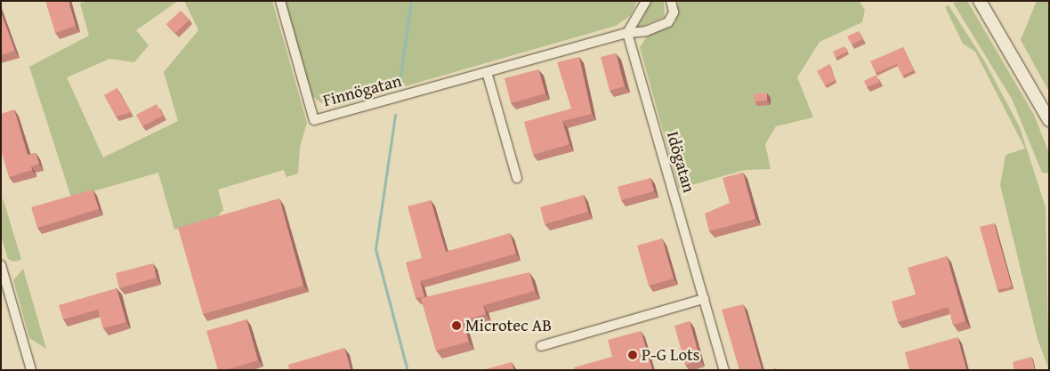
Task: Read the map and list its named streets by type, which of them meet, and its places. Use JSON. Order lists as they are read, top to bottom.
{
  "streets": {
    "street": ["Finnögatan", "Idögatan"]
  },
  "crossings": [
    ["Finnögatan", "Idögatan"]
  ],
  "places": ["Microtec AB", "P-G Lots"]
}
